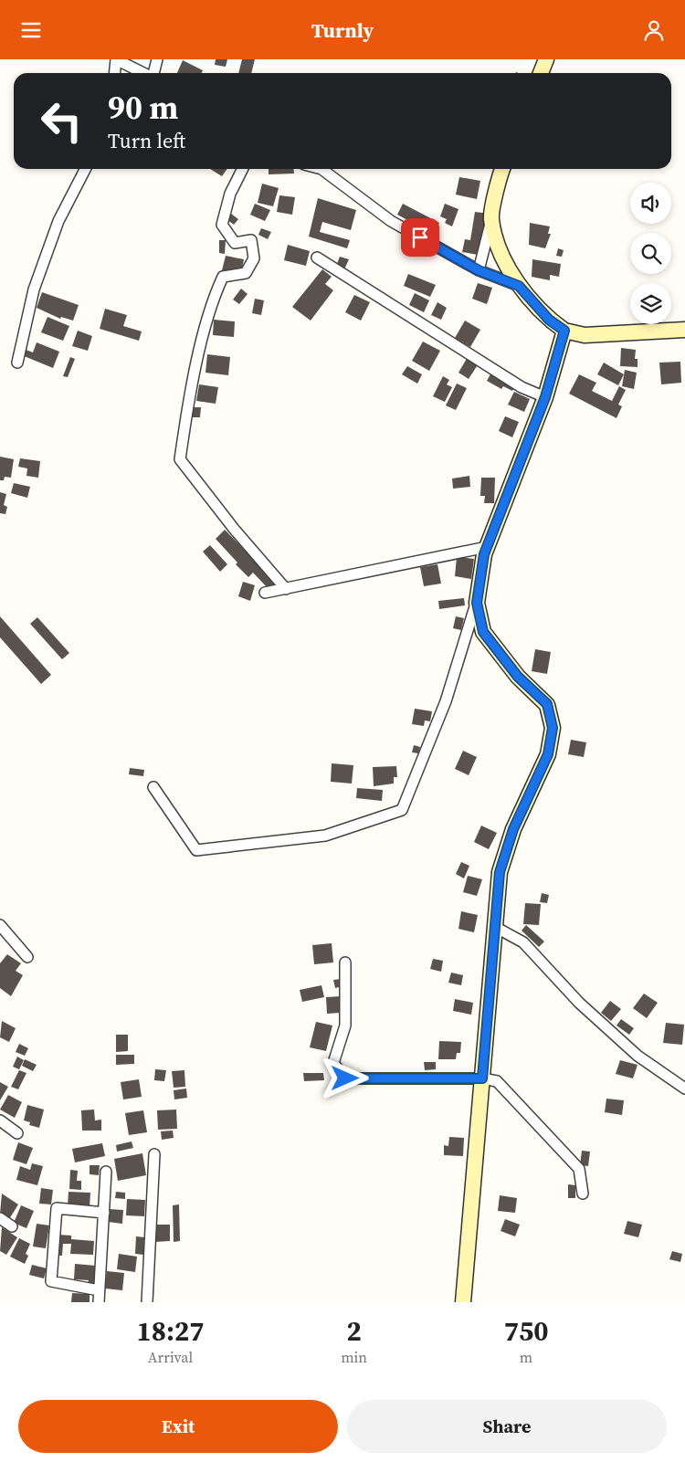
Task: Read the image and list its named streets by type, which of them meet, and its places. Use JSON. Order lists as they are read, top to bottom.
{
  "page": {
    "header": "Turnly",
    "turn": ["90 m", "Turn left"],
    "eta": [
      "18:27",
      "Arrival",
      "2",
      "min",
      "750",
      "m"
    ],
    "buttons": ["Exit", "Share"]
  }
}
